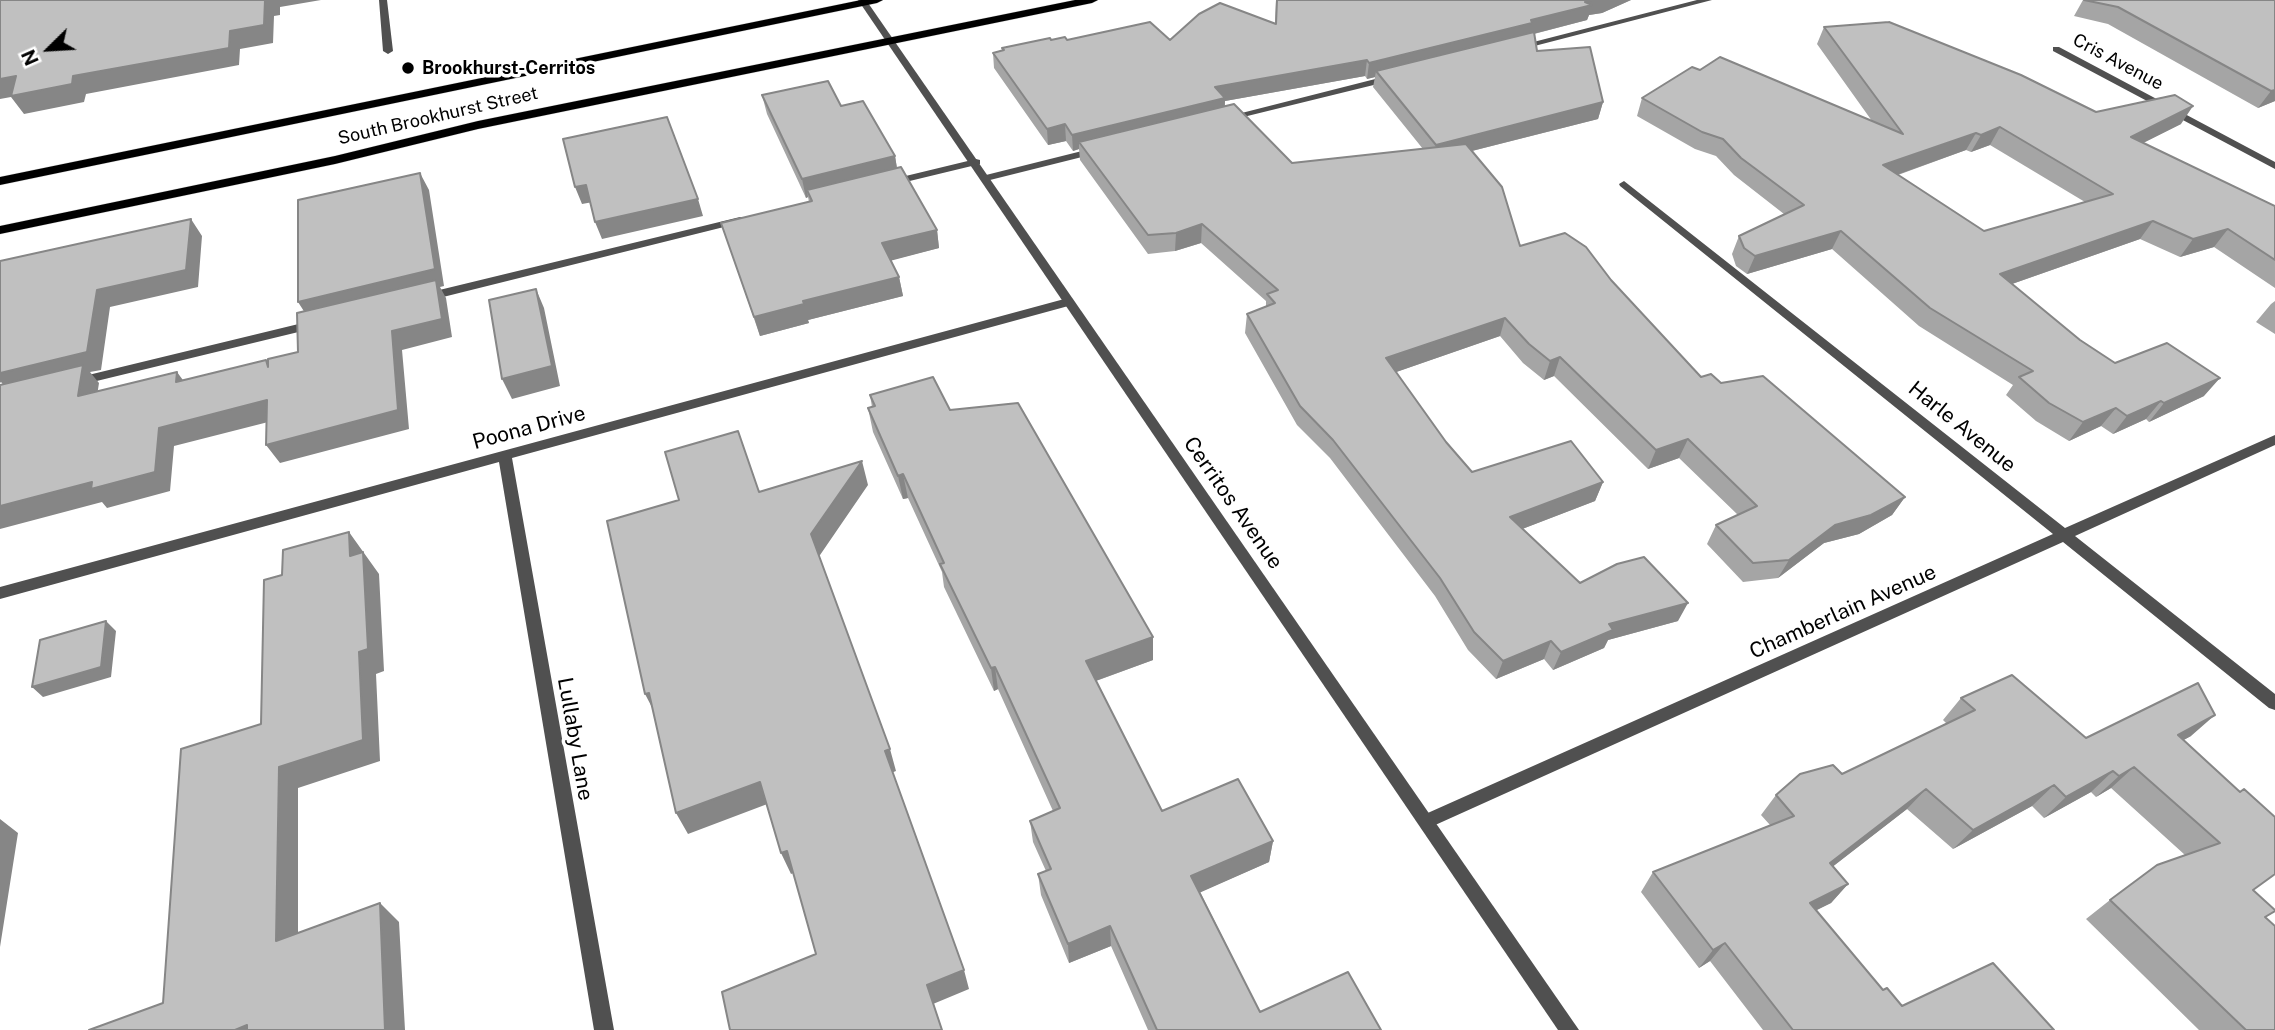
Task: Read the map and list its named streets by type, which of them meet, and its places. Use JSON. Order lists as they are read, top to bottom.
{
  "streets": {
    "main road": ["South Brookhurst Street"],
    "street": [
      "Cris Avenue",
      "Harle Avenue",
      "Poona Drive",
      "Cerritos Avenue",
      "Chamberlain Avenue",
      "Lullaby Lane"
    ]
  },
  "crossings": [
    ["South Brookhurst Street", "Cerritos Avenue"],
    ["Harle Avenue", "Chamberlain Avenue"],
    ["Poona Drive", "Cerritos Avenue"],
    ["Poona Drive", "Lullaby Lane"],
    ["Cerritos Avenue", "Chamberlain Avenue"]
  ],
  "places": ["Brookhurst-Cerritos"],
  "north": "bottom left"
}
